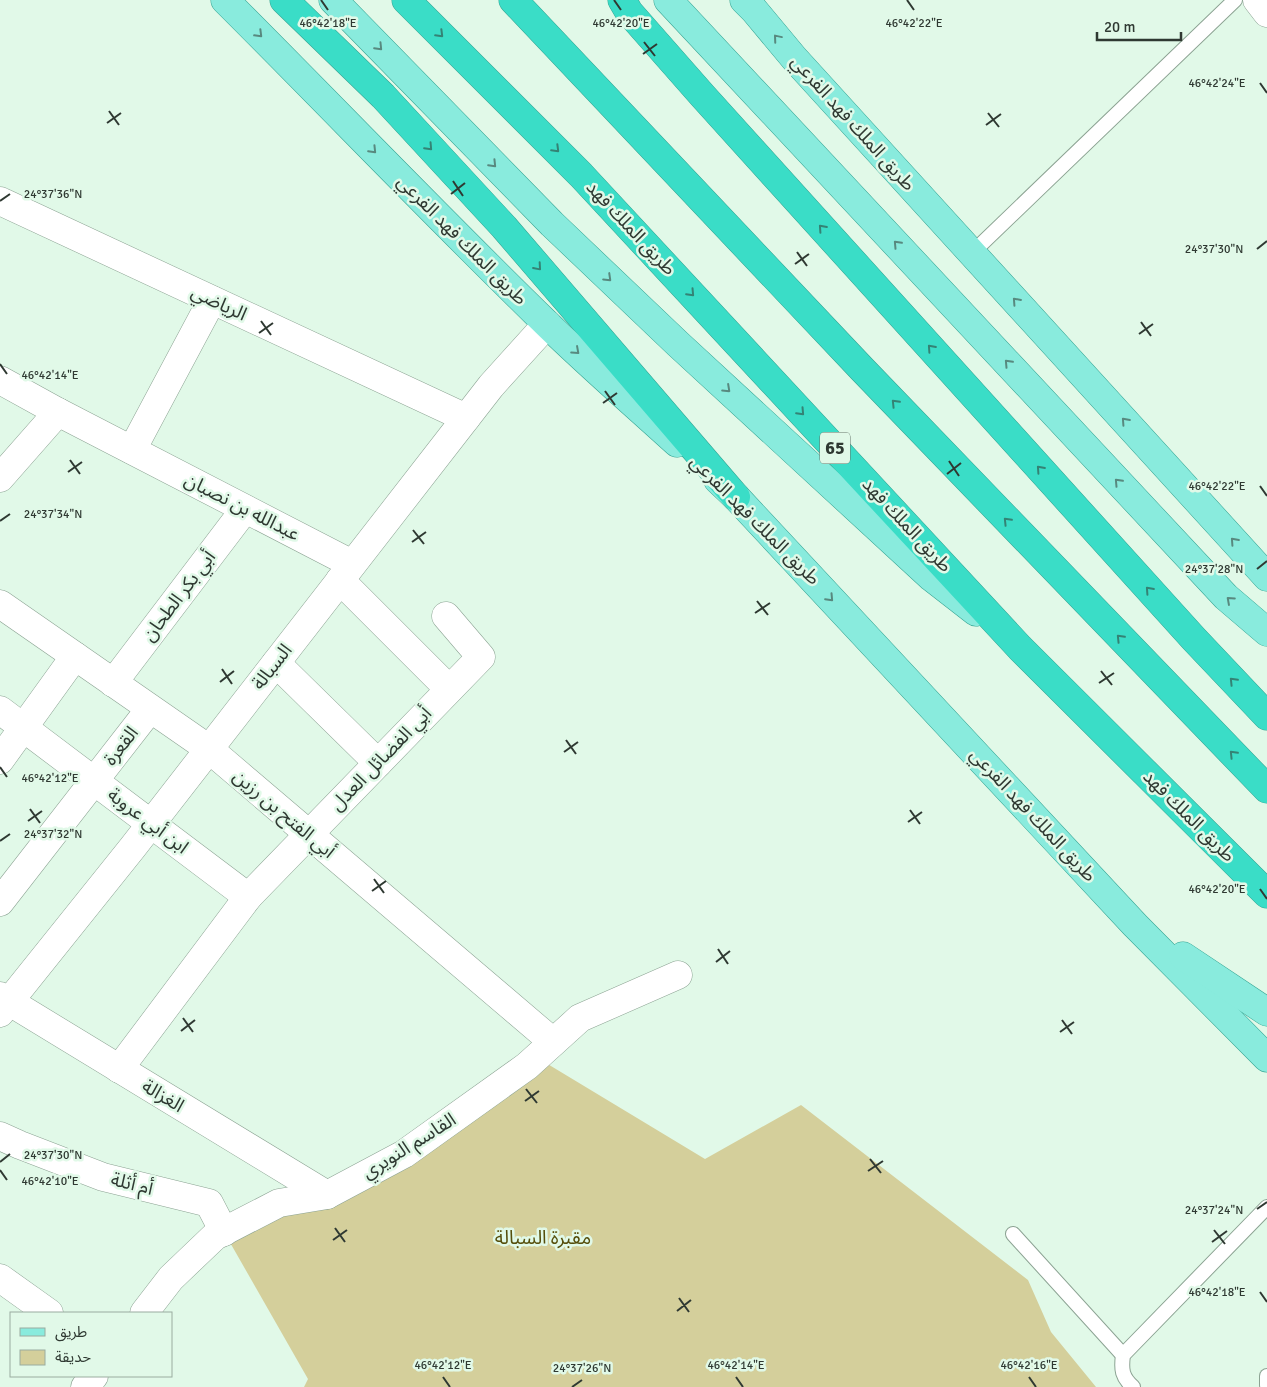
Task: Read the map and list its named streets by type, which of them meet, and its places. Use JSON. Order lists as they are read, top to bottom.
{
  "streets": {
    "highway": ["طريق الملك فهد", "65"],
    "main road": ["طريق الملك فهد الفرعي"],
    "street": [
      "الرياضي",
      "عبدالله بن نصبان",
      "أبي بكر الطحان",
      "السبالة",
      "القعرة",
      "أبي الفضائل العدل",
      "أبي الفتح بن رزين",
      "ابن أبي عروبة",
      "الغزالة",
      "القاسم النويري",
      "أم أثلة"
    ]
  },
  "crossings": [
    ["طريق الملك فهد الفرعي", "السبالة"],
    ["الرياضي", "السبالة"],
    ["عبدالله بن نصبان", "أبي بكر الطحان"],
    ["عبدالله بن نصبان", "السبالة"],
    ["عبدالله بن نصبان", "أبي الفضائل العدل"],
    ["أبي بكر الطحان", "أبي الفتح بن رزين"],
    ["السبالة", "أبي الفتح بن رزين"],
    ["السبالة", "ابن أبي عروبة"],
    ["السبالة", "الغزالة"],
    ["القعرة", "أبي الفتح بن رزين"],
    ["القعرة", "ابن أبي عروبة"],
    ["أبي الفضائل العدل", "أبي الفتح بن رزين"],
    ["أبي الفضائل العدل", "ابن أبي عروبة"],
    ["أبي الفضائل العدل", "الغزالة"],
    ["أبي الفتح بن رزين", "القاسم النويري"],
    ["الغزالة", "القاسم النويري"],
    ["القاسم النويري", "أم أثلة"]
  ],
  "parks": ["مقبرة السبالة"],
  "legend": ["طريق", "حديقة"],
  "scale_bar": "20 m",
  "coordinates": [
    "46°42'18\"E",
    "46°42'20\"E",
    "46°42'22\"E",
    "46°42'24\"E",
    "24°37'36\"N",
    "24°37'30\"N",
    "46°42'14\"E",
    "24°37'34\"N",
    "24°37'28\"N",
    "46°42'12\"E",
    "24°37'32\"N",
    "46°42'10\"E",
    "24°37'24\"N",
    "46°42'16\"E",
    "24°37'26\"N"
  ]
}
